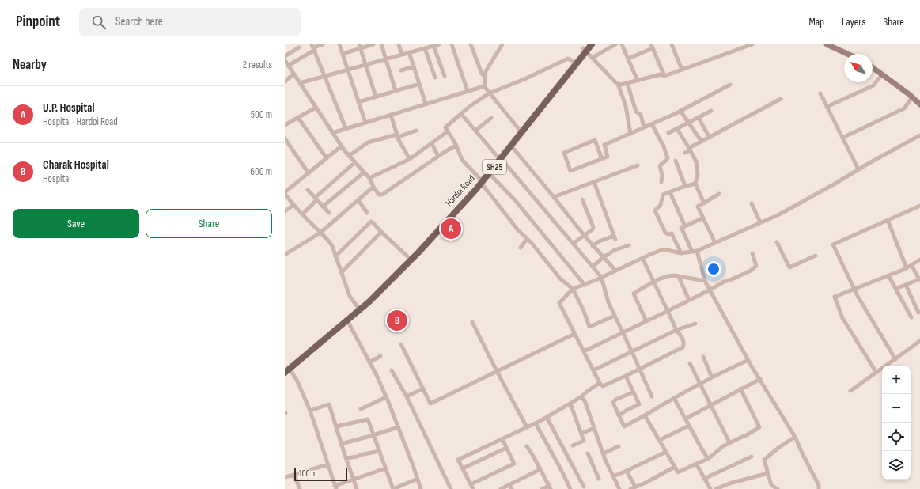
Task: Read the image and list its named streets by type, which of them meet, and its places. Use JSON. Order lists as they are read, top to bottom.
{
  "streets": {
    "main road": ["SH25", "Hardoi Road"]
  },
  "scale_bar": "100 m",
  "north": "top left",
  "page": {
    "header": "Pinpoint",
    "search": "Search here",
    "nav": ["Map", "Layers", "Share"],
    "heading": ["Nearby", "2 results"],
    "list": [
      {
        "mark": "A",
        "name": "U.P. Hospital",
        "note": "Hospital · Hardoi Road",
        "value": "500 m"
      },
      {
        "mark": "B",
        "name": "Charak Hospital",
        "note": "Hospital",
        "value": "600 m"
      }
    ],
    "buttons": ["Save", "Share"],
    "pins": ["A", "B"],
    "map_buttons": ["+", "−"],
    "scale": "100 m"
  }
}
